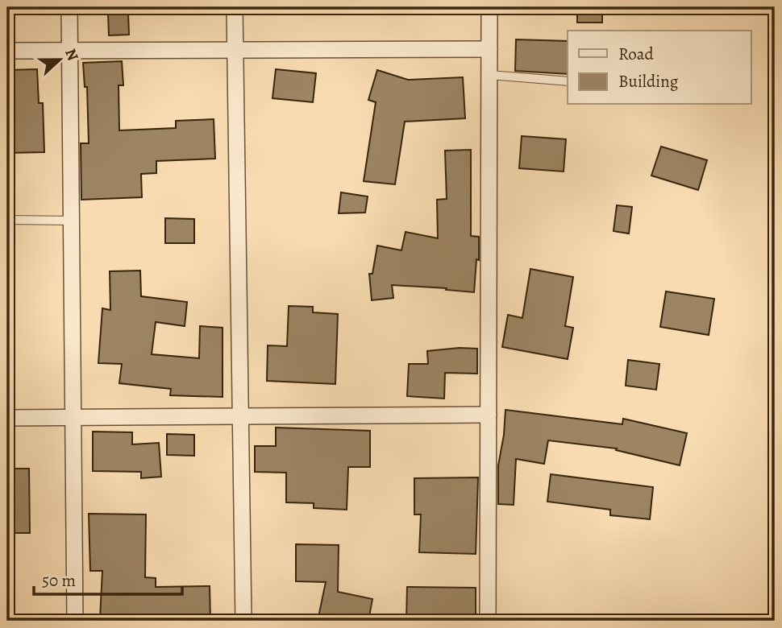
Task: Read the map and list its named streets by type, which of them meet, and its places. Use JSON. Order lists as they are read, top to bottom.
{
  "legend": ["Road", "Building"],
  "scale_bar": "50 m",
  "north": "right"
}
